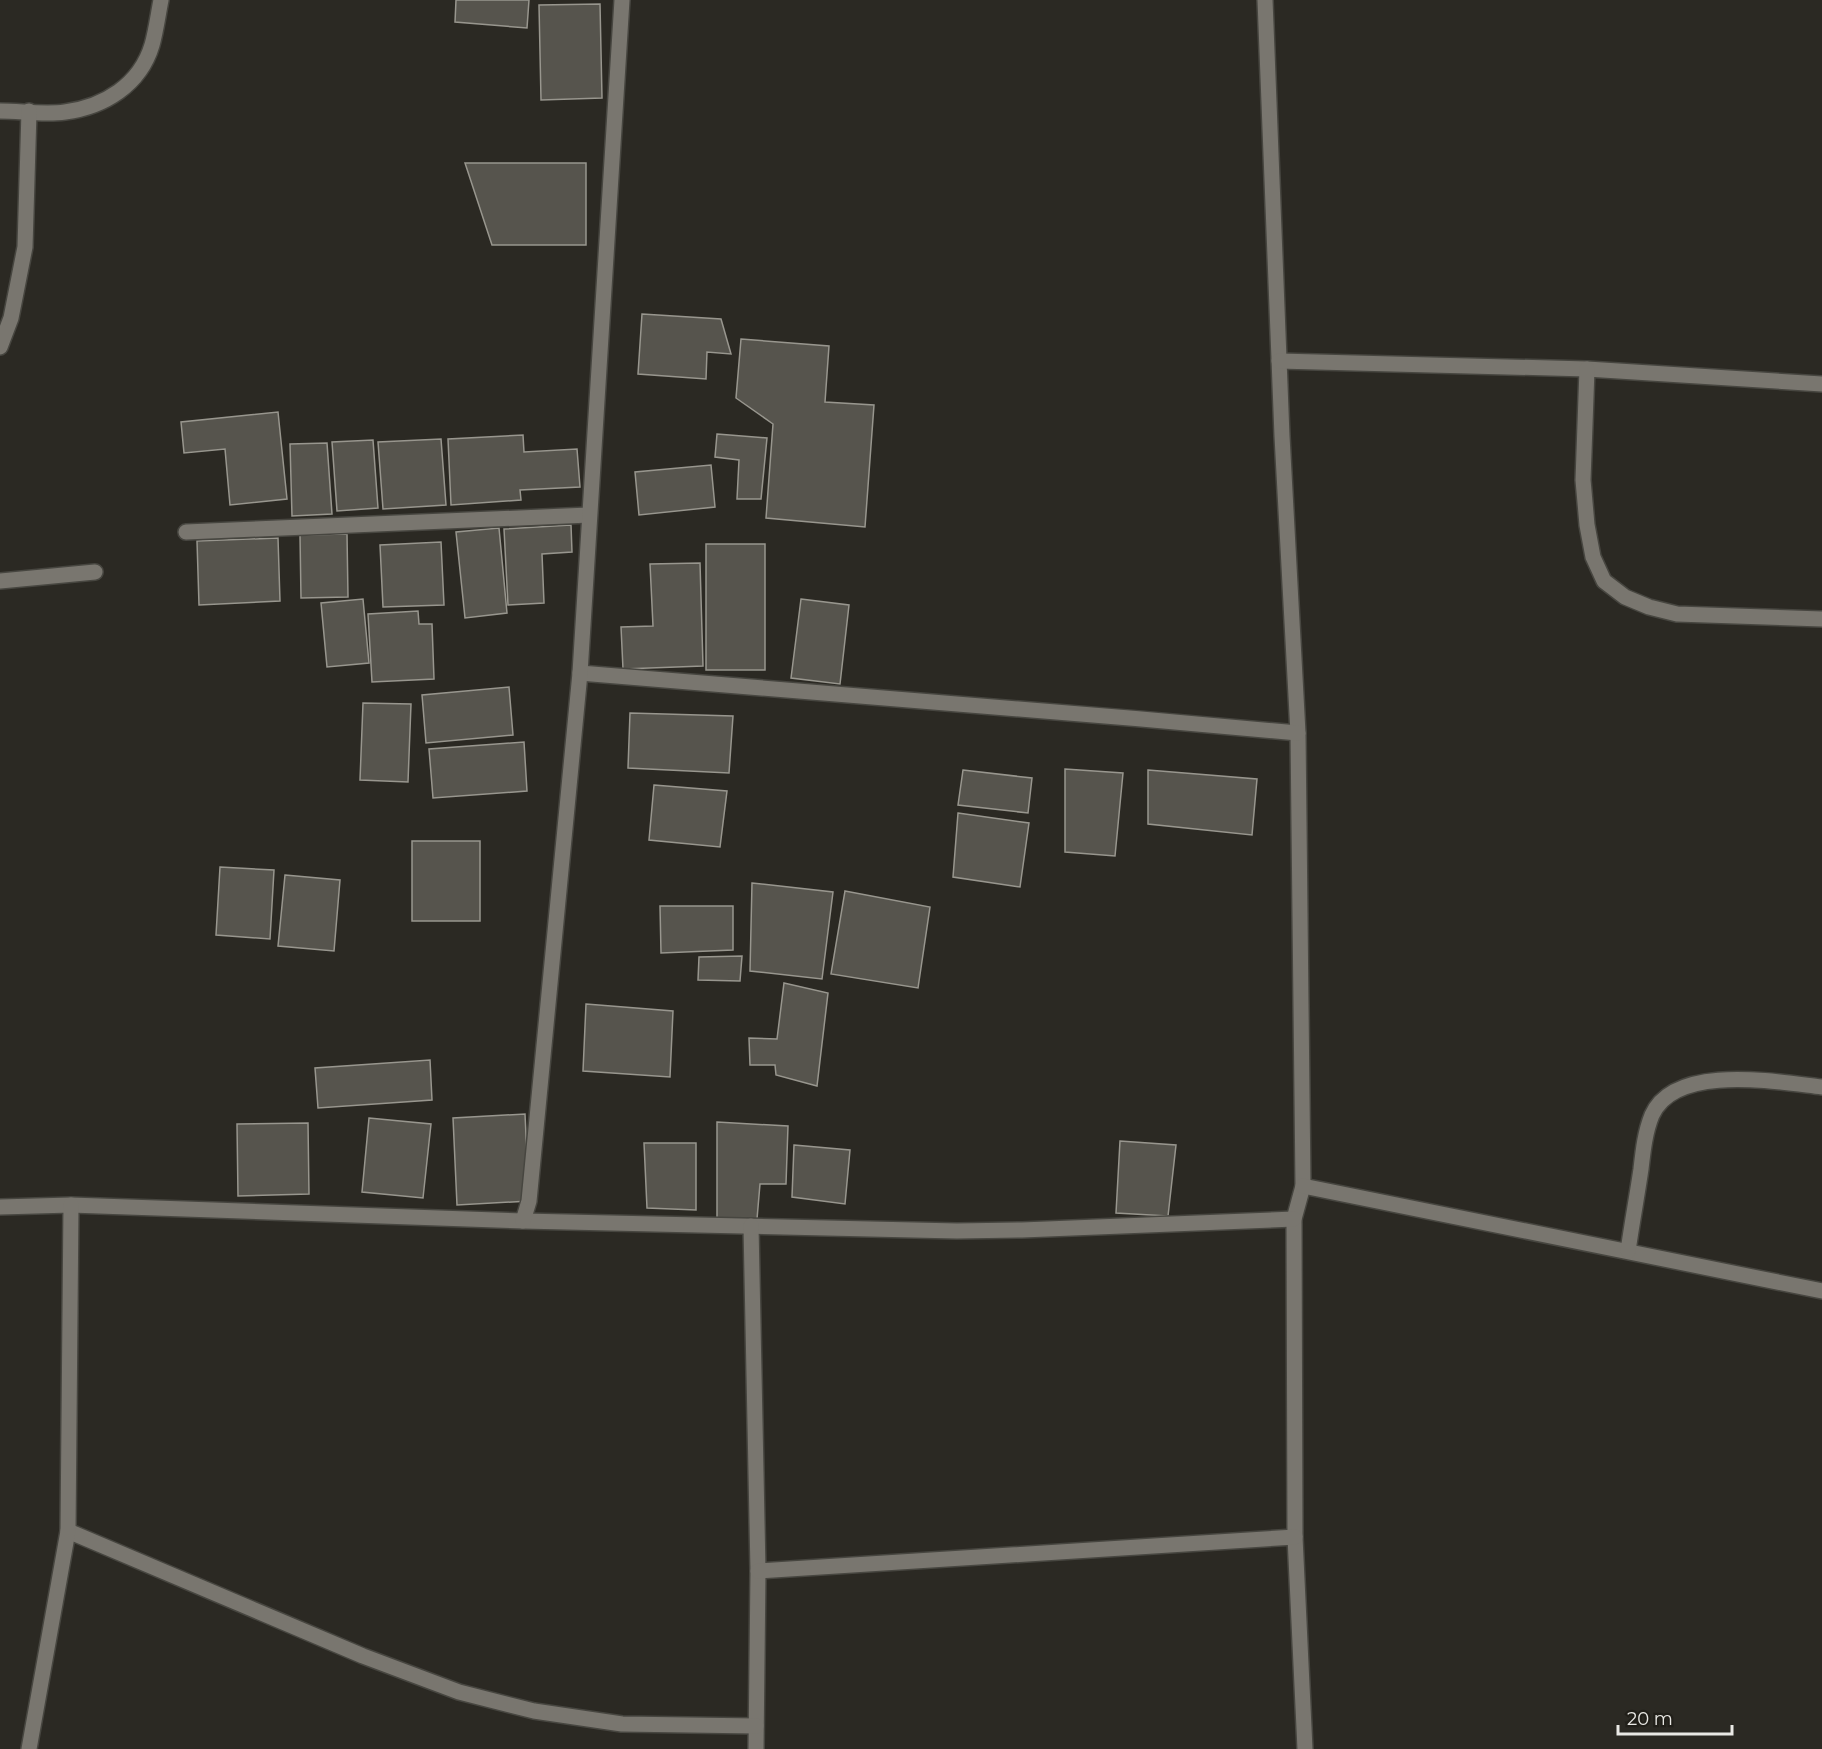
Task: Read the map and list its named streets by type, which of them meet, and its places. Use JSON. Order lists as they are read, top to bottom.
{
  "scale_bar": "20 m"
}
